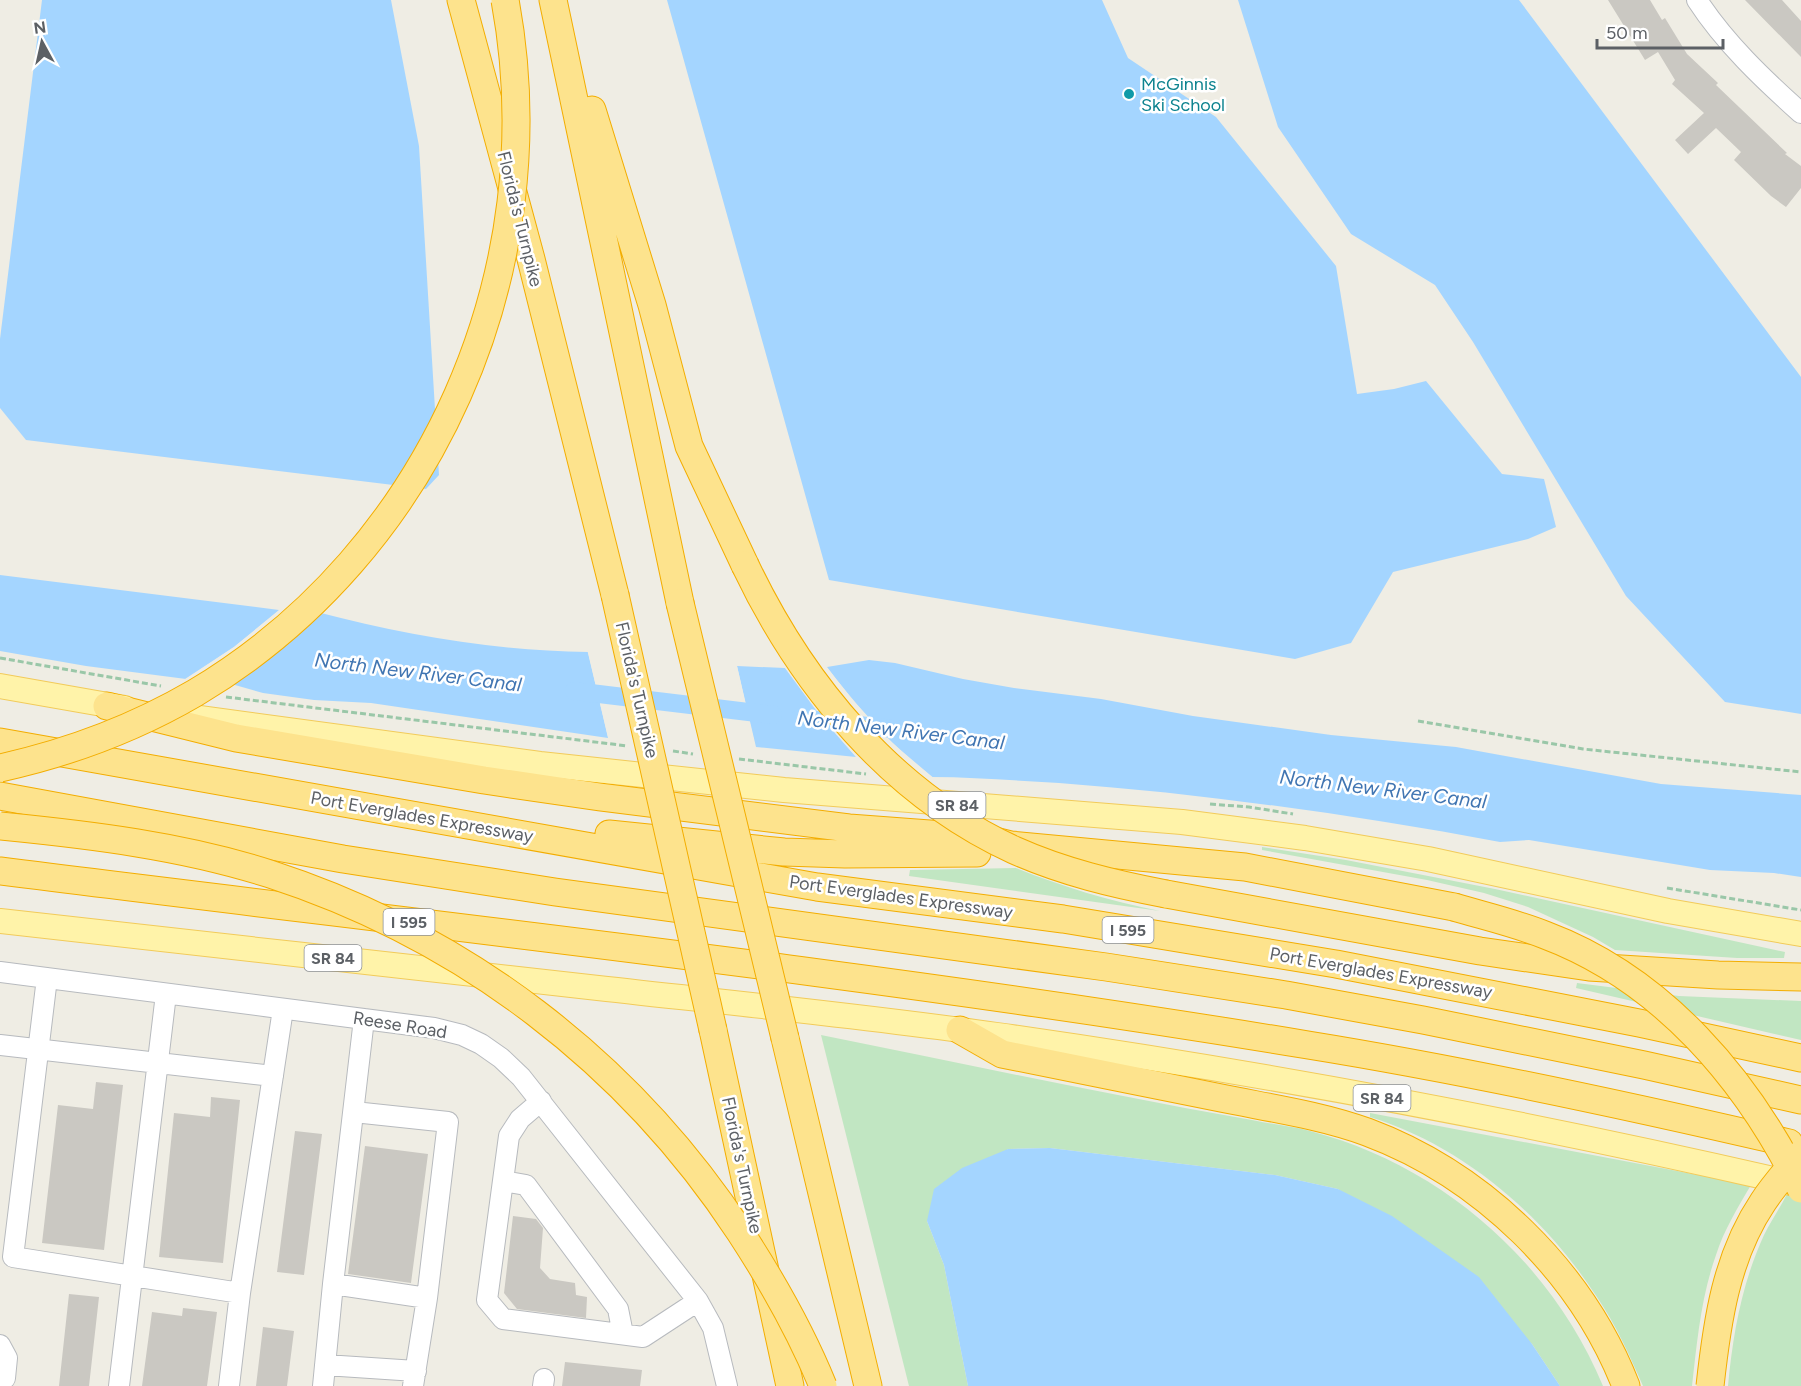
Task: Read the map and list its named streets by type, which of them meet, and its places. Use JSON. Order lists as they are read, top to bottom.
{
  "streets": {
    "highway": ["Florida's Turnpike", "Port Everglades Expressway", "I 595"],
    "main road": ["SR 84"],
    "street": ["Reese Road"]
  },
  "water": ["North New River Canal"],
  "places": ["McGinnis Ski School"],
  "scale_bar": "50 m",
  "north": "top"
}
